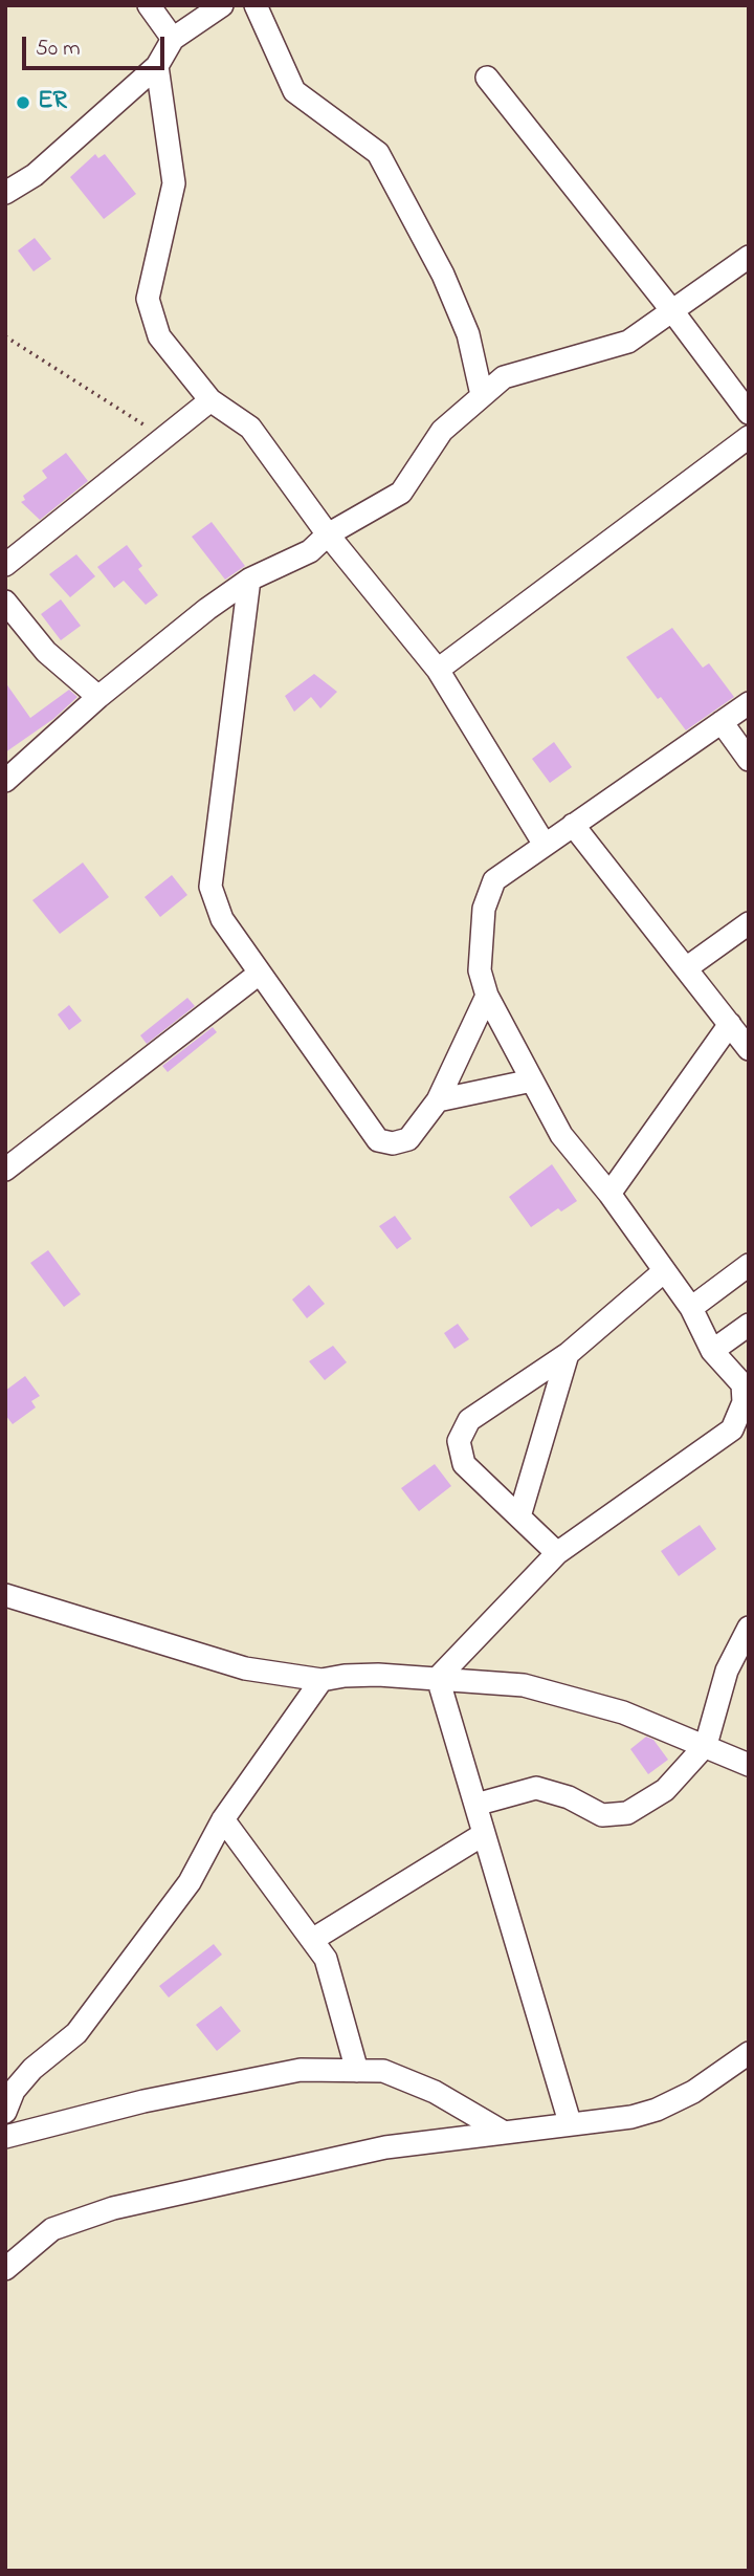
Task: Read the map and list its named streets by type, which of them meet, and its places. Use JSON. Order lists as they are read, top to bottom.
{
  "places": ["ER"],
  "scale_bar": "50 m"
}
